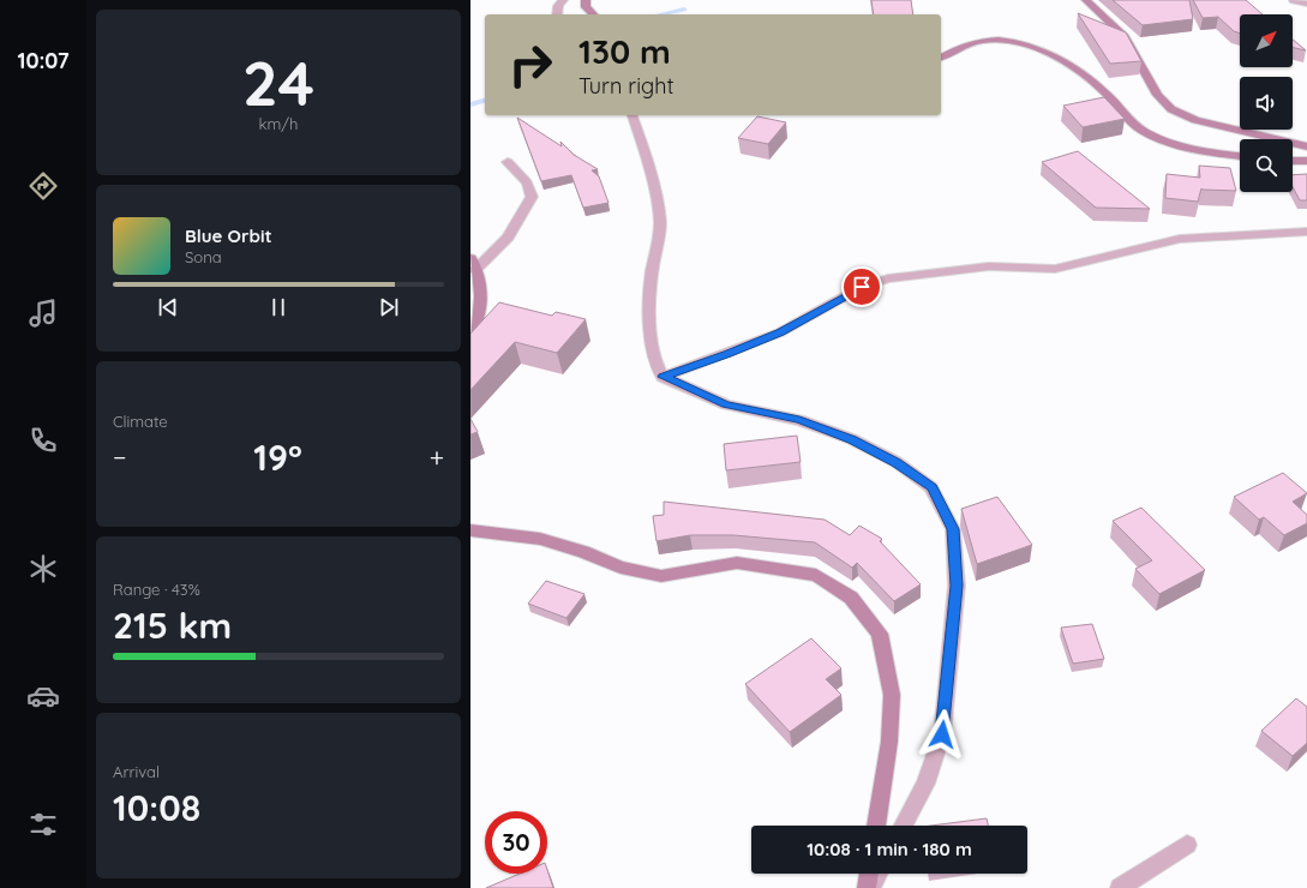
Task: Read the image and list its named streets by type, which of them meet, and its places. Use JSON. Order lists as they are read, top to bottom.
{
  "north": "top right",
  "page": {
    "tabs": "10:07",
    "tile": [
      ["24", "km/h"],
      "Climate",
      ["Range · 43%", "215 km"],
      ["Arrival", "10:08"]
    ],
    "turn": ["130 m", "Turn right"],
    "song": ["Blue Orbit", "Sona"],
    "heat": ["−", "19°", "+"],
    "limit": "30",
    "trip": "10:08 · 1 min · 180 m"
  }
}
